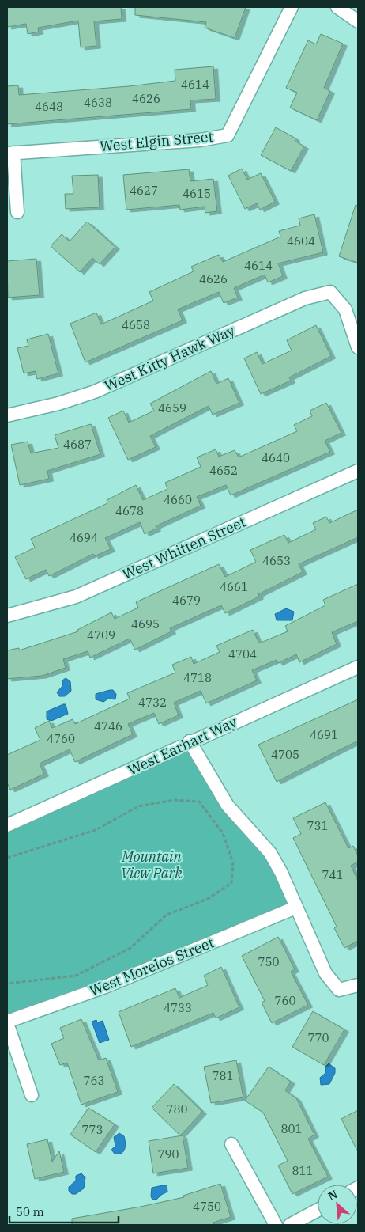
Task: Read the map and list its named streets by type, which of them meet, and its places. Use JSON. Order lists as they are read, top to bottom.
{
  "streets": {
    "street": [
      "West Elgin Street",
      "West Kitty Hawk Way",
      "West Whitten Street",
      "West Earhart Way",
      "West Morelos Street"
    ]
  },
  "parks": ["Mountain View Park"],
  "house_numbers": [
    "4614",
    "4626",
    "4638",
    "4648",
    "4627",
    "4615",
    "4604",
    "4614",
    "4626",
    "4658",
    "4659",
    "4687",
    "4640",
    "4652",
    "4660",
    "4678",
    "4694",
    "4653",
    "4661",
    "4679",
    "4695",
    "4709",
    "4704",
    "4718",
    "4732",
    "4746",
    "4691",
    "4760",
    "4705",
    "731",
    "741",
    "750",
    "760",
    "4733",
    "770",
    "781",
    "763",
    "780",
    "801",
    "773",
    "790",
    "811",
    "4750"
  ],
  "scale_bar": "50 m",
  "north": "top left"
}
